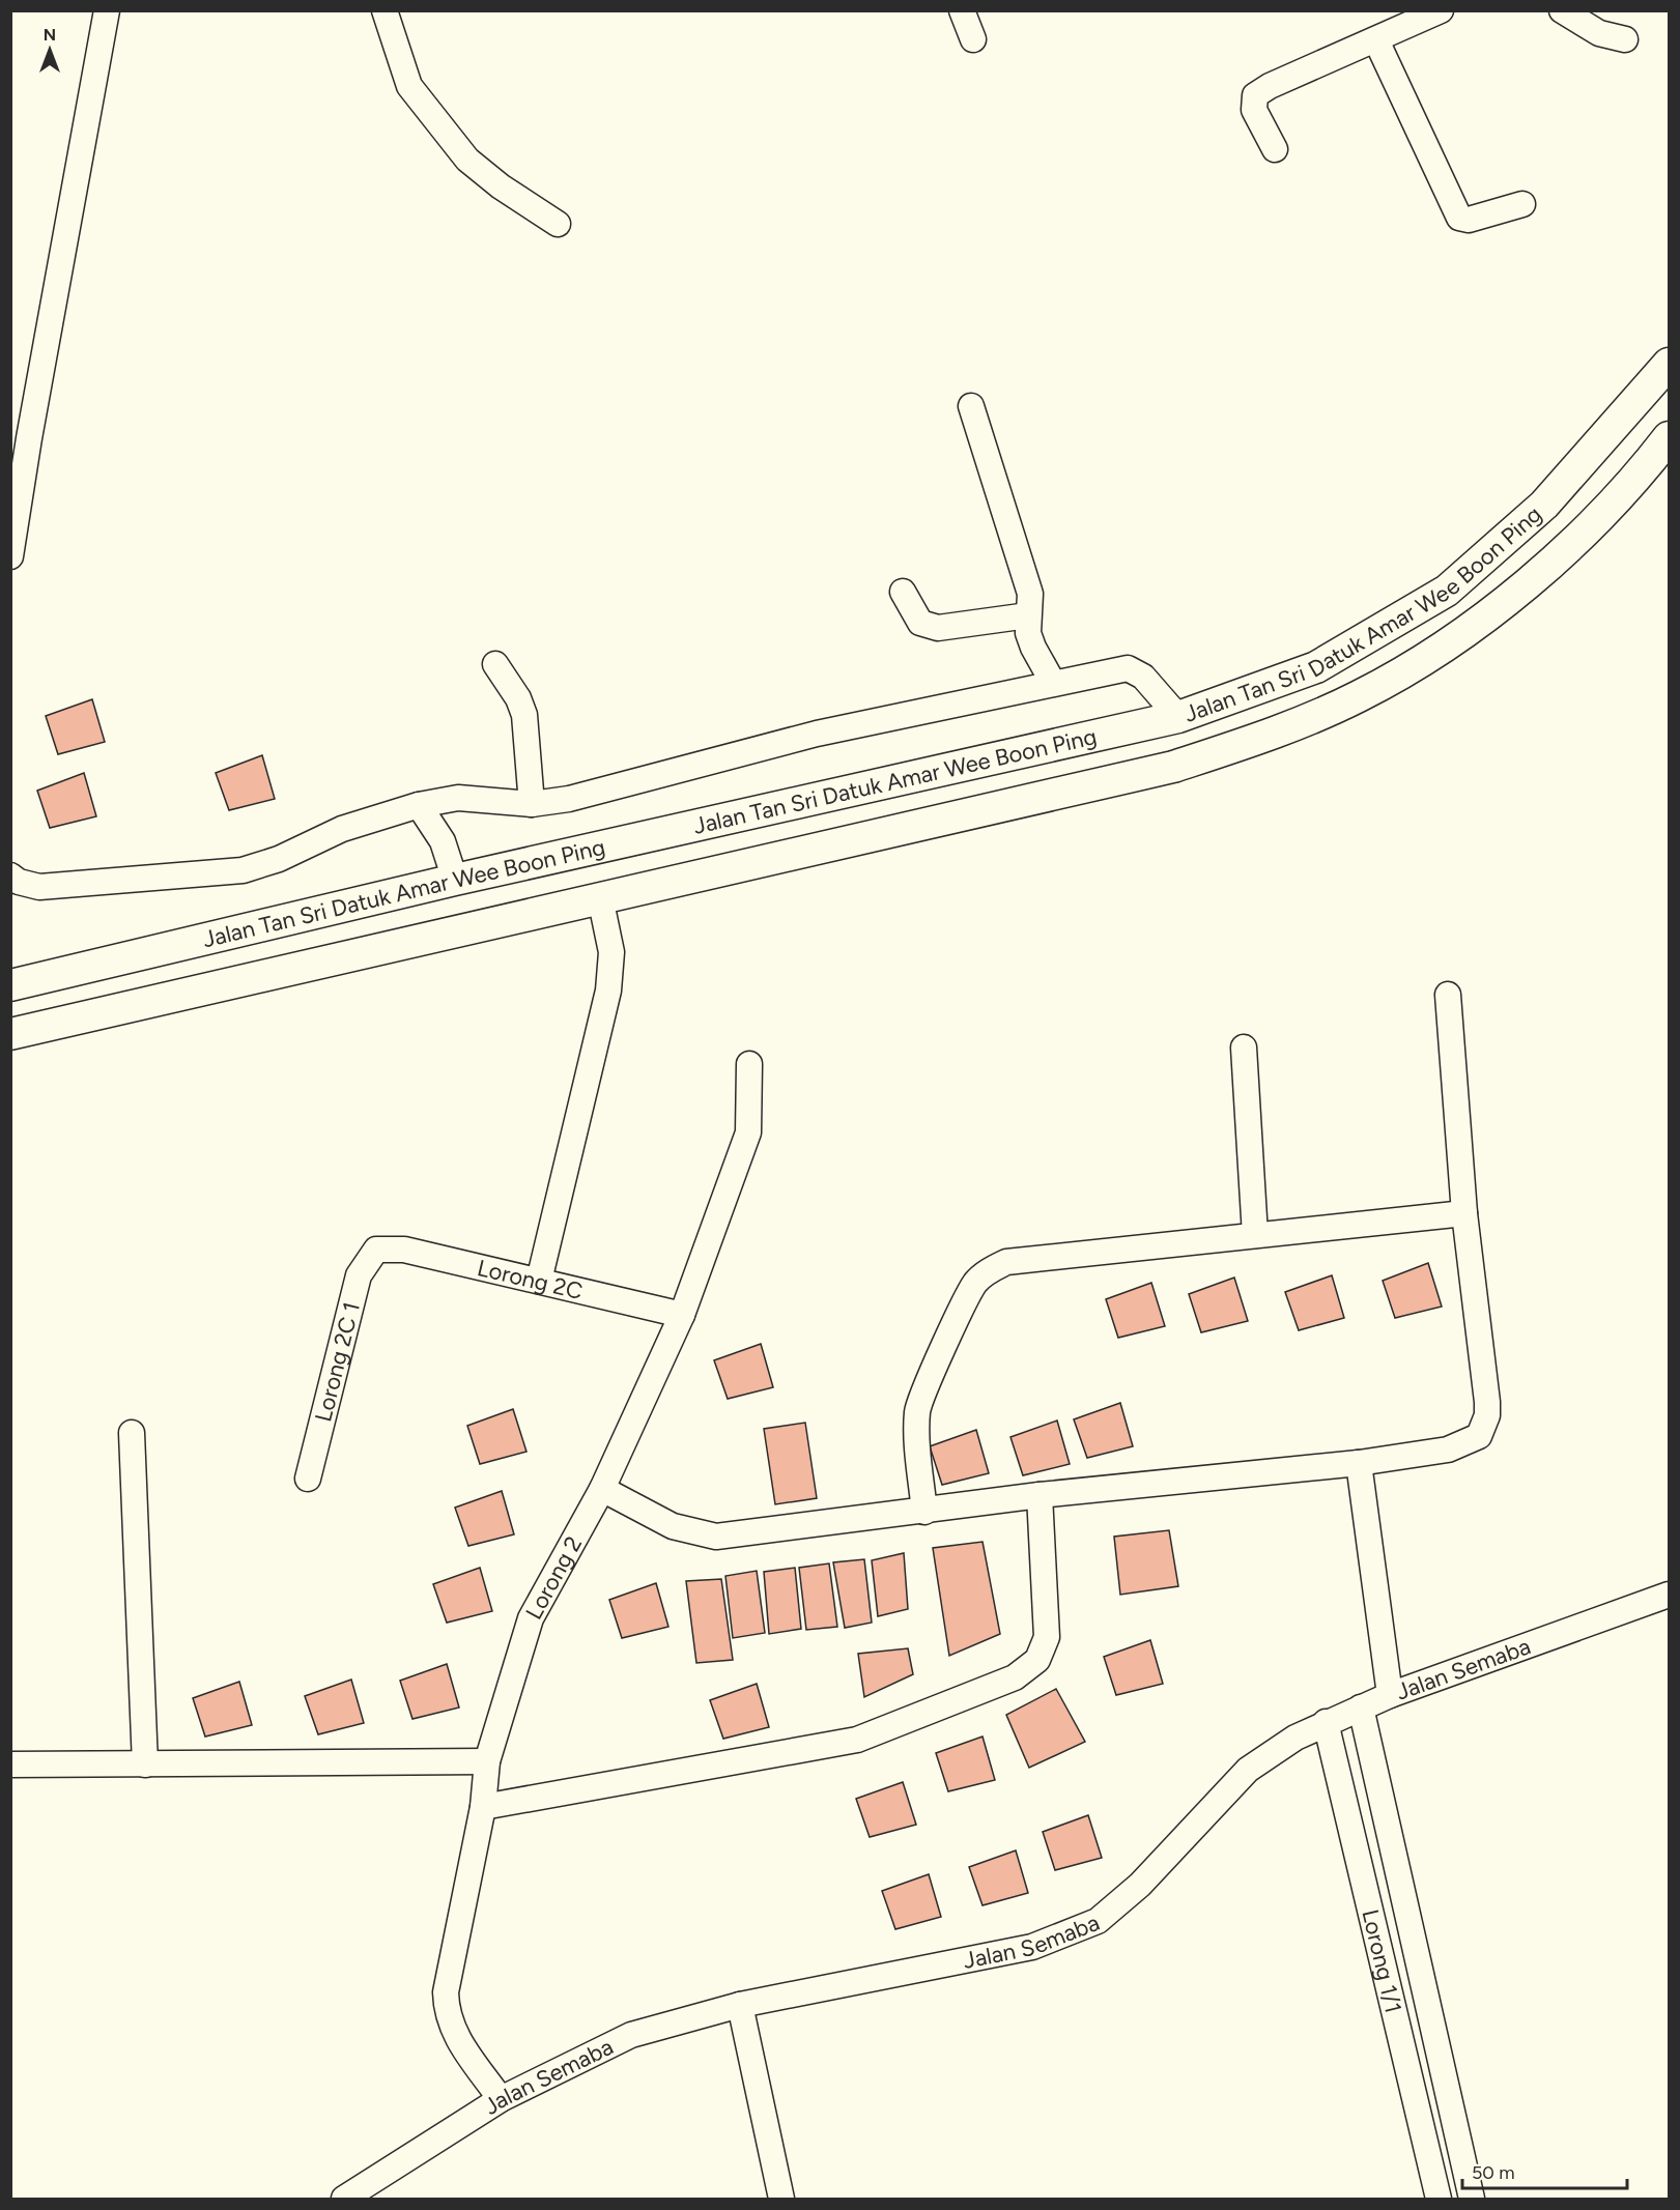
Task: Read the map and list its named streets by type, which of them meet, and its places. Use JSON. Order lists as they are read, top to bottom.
{
  "streets": {
    "main road": ["Jalan Tan Sri Datuk Amar Wee Boon Ping"],
    "street": [
      "Lorong 2C",
      "Lorong 2C 1",
      "Lorong 2",
      "Jalan Semaba",
      "Lorong 1/1"
    ]
  },
  "crossings": [
    ["Lorong 2C", "Lorong 2C 1"],
    ["Lorong 2C", "Lorong 2"],
    ["Lorong 2", "Jalan Semaba"],
    ["Jalan Semaba", "Lorong 1/1"]
  ],
  "scale_bar": "50 m",
  "north": "top"
}
